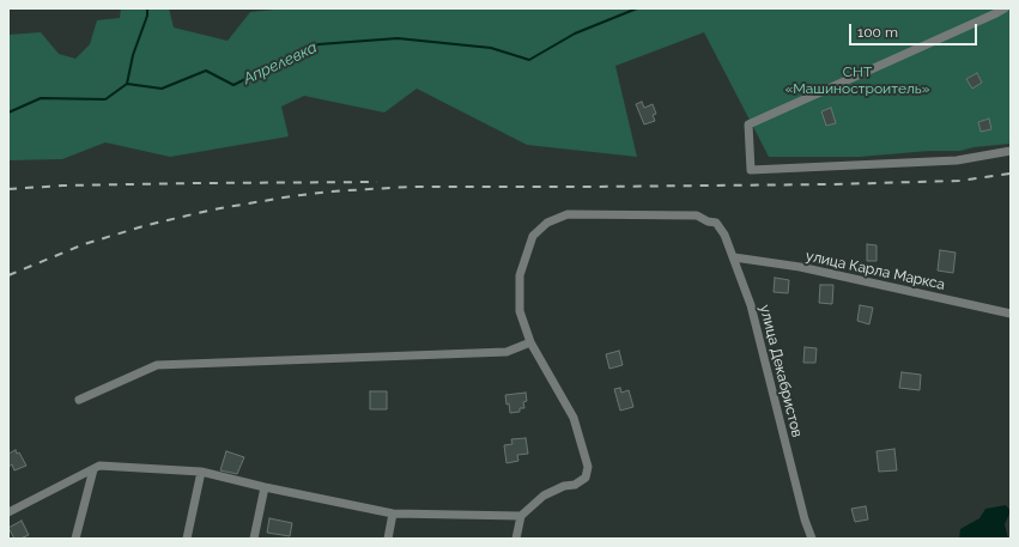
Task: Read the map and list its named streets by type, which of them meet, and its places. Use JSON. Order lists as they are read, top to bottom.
{
  "streets": {
    "street": ["улица Карла Маркса", "улица Декабристов"]
  },
  "crossings": [
    ["улица Карла Маркса", "улица Декабристов"]
  ],
  "water": ["Апрелевка"],
  "parks": ["СНТ «Машиностроитель»"],
  "scale_bar": "100 m"
}
